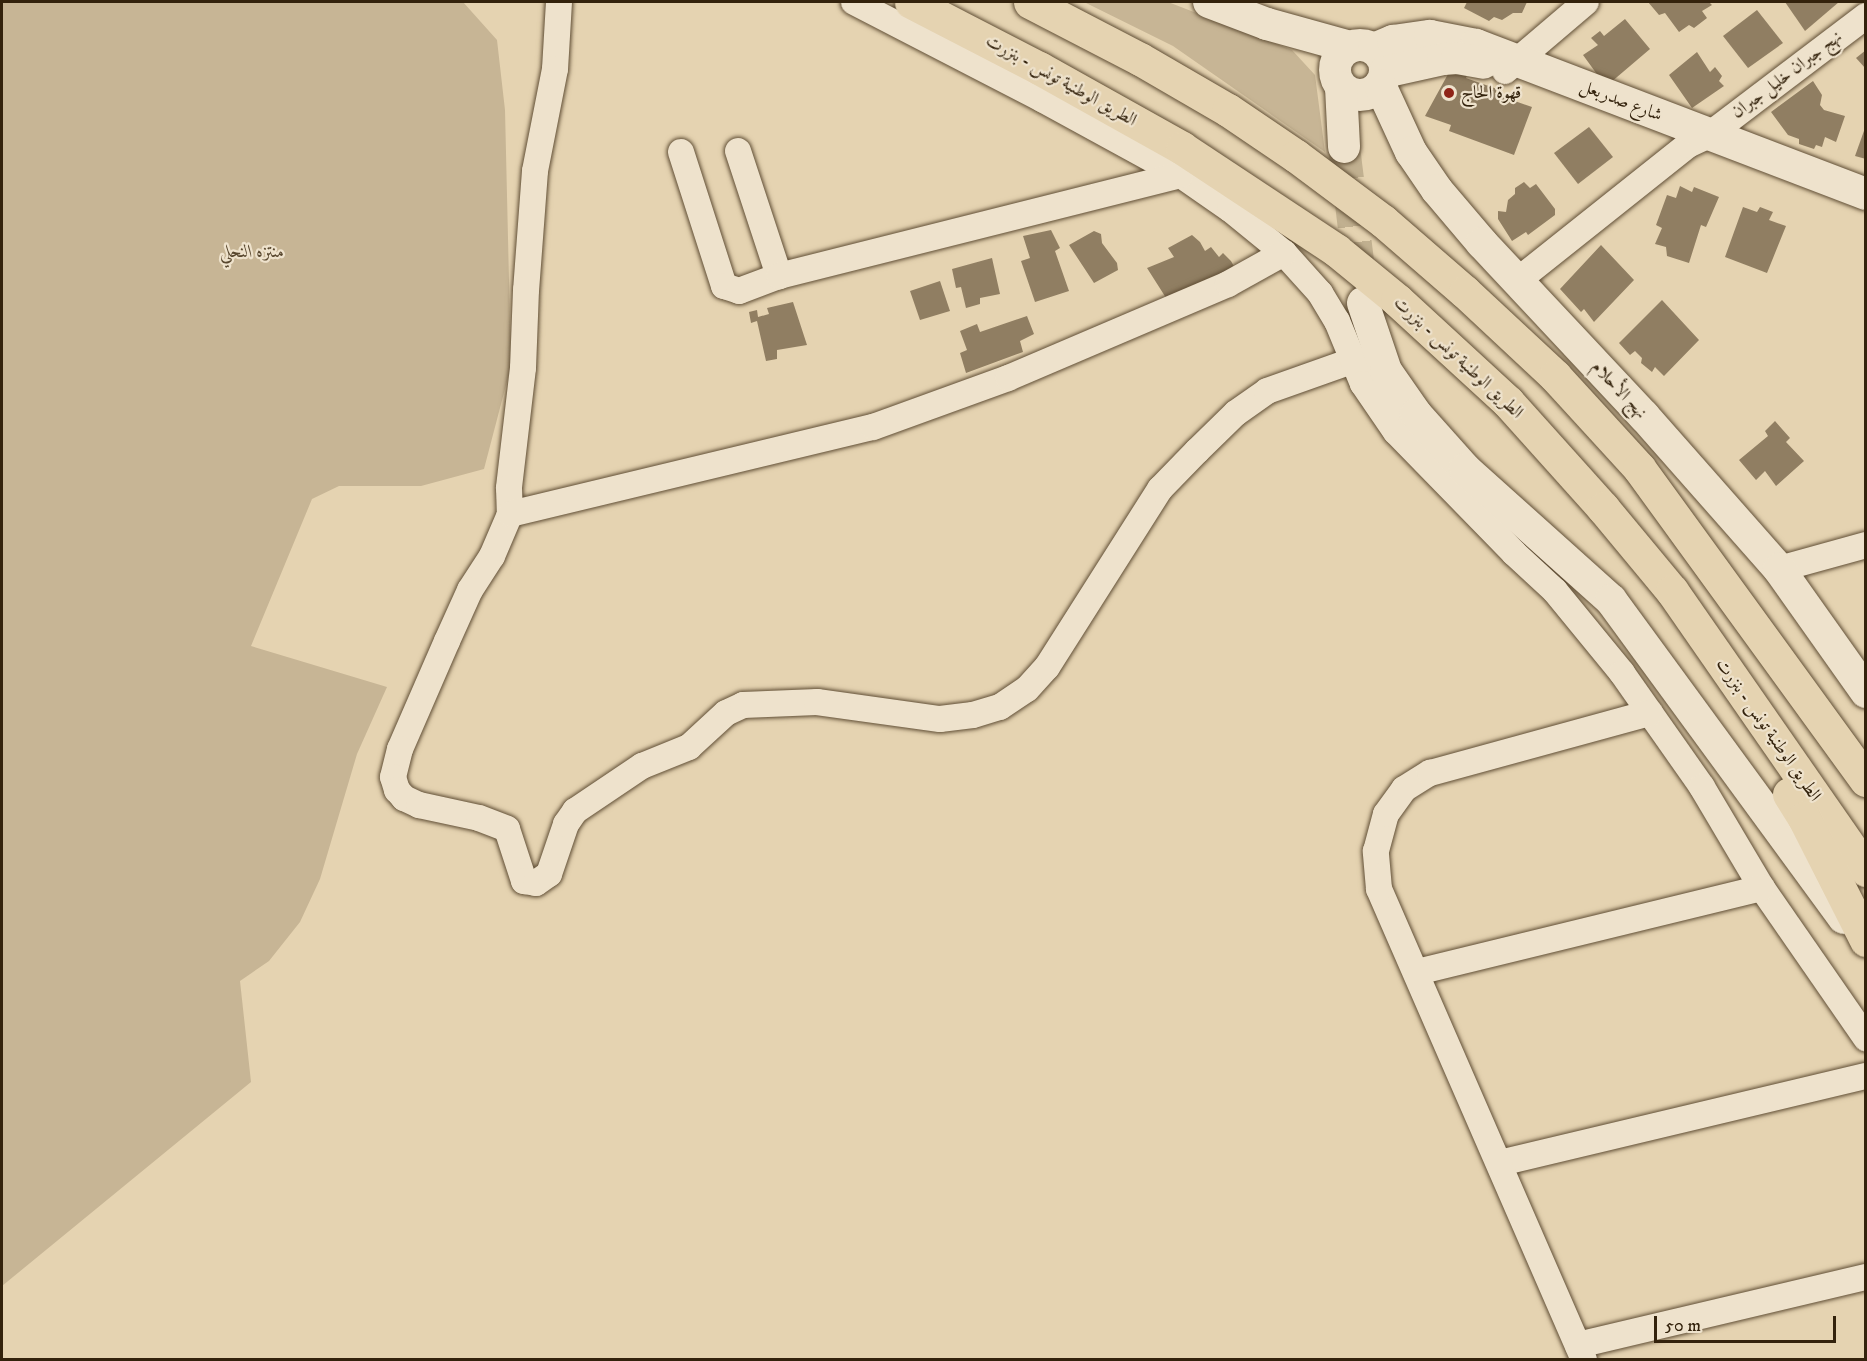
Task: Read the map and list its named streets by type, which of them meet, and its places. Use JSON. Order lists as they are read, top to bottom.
{
  "streets": {
    "highway": ["الطريق الوطنية تونس - بنزرت"],
    "street": ["نهج جبران خليل جبران", "شارع صدربعل", "نهج الأحلام"]
  },
  "crossings": [
    ["نهج جبران خليل جبران", "شارع صدربعل"],
    ["نهج جبران خليل جبران", "نهج الأحلام"],
    ["شارع صدربعل", "نهج الأحلام"]
  ],
  "parks": ["منتزه النحلي"],
  "places": ["قهوة الحاج"],
  "scale_bar": "50 m"
}
